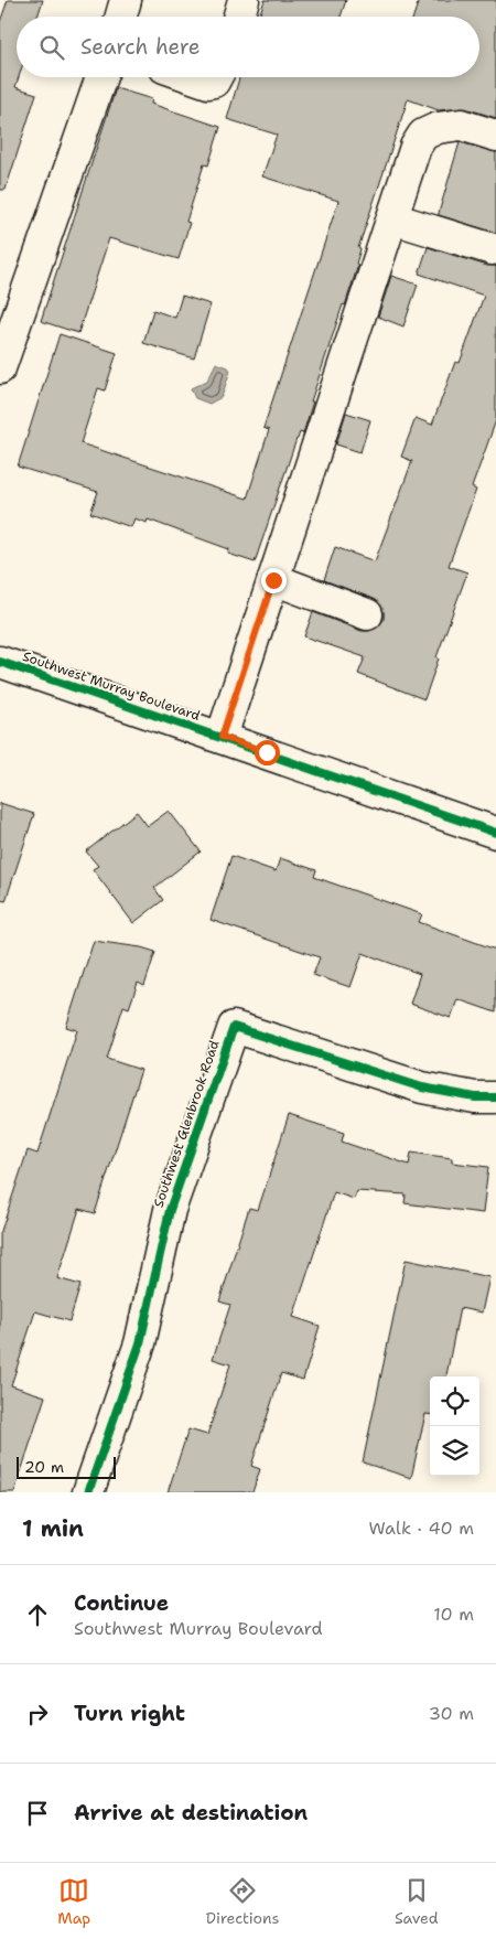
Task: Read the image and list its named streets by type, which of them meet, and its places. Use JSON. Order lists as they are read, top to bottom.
{
  "streets": {
    "street": ["Southwest Murray Boulevard", "Southwest Glenbrook Road"]
  },
  "scale_bar": "20 m",
  "page": {
    "search": "Search here",
    "scale": "20 m",
    "heading": ["1 min", "Walk · 40 m"],
    "list": [
      ["Continue", "Southwest Murray Boulevard", "10 m"],
      ["Turn right", "30 m"],
      "Arrive at destination"
    ],
    "nav": ["Map", "Directions", "Saved"]
  }
}
